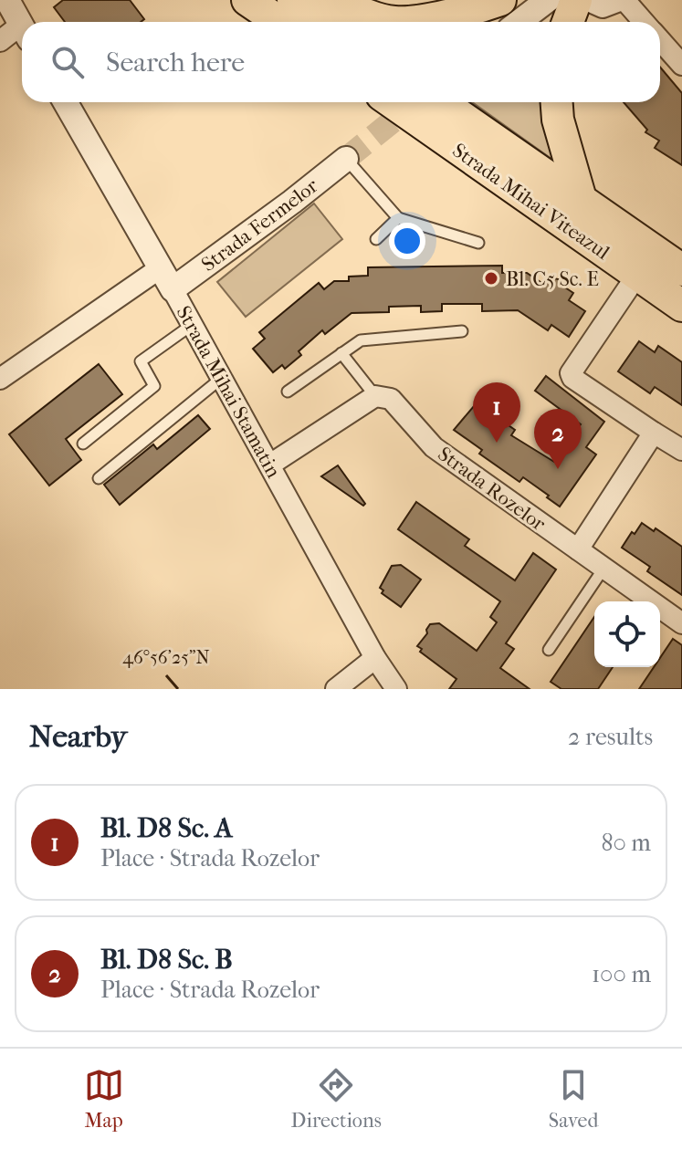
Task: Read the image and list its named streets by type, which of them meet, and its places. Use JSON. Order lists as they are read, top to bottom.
{
  "streets": {
    "main road": ["Strada Mihai Viteazul"],
    "street": ["Strada Fermelor", "Strada Mihai Stamatin", "Strada Rozelor"]
  },
  "crossings": [
    ["Strada Fermelor", "Strada Mihai Stamatin"]
  ],
  "places": ["Bl. C5 Sc. E"],
  "page": {
    "search": "Search here",
    "pins": ["1", "2"],
    "heading": ["Nearby", "2 results"],
    "list": [
      {
        "mark": "1",
        "name": "Bl. D8 Sc. A",
        "note": "Place · Strada Rozelor",
        "value": "80 m"
      },
      {
        "mark": "2",
        "name": "Bl. D8 Sc. B",
        "note": "Place · Strada Rozelor",
        "value": "100 m"
      }
    ],
    "nav": ["Map", "Directions", "Saved"]
  },
  "coordinates": ["46°56'25\"N"]
}
